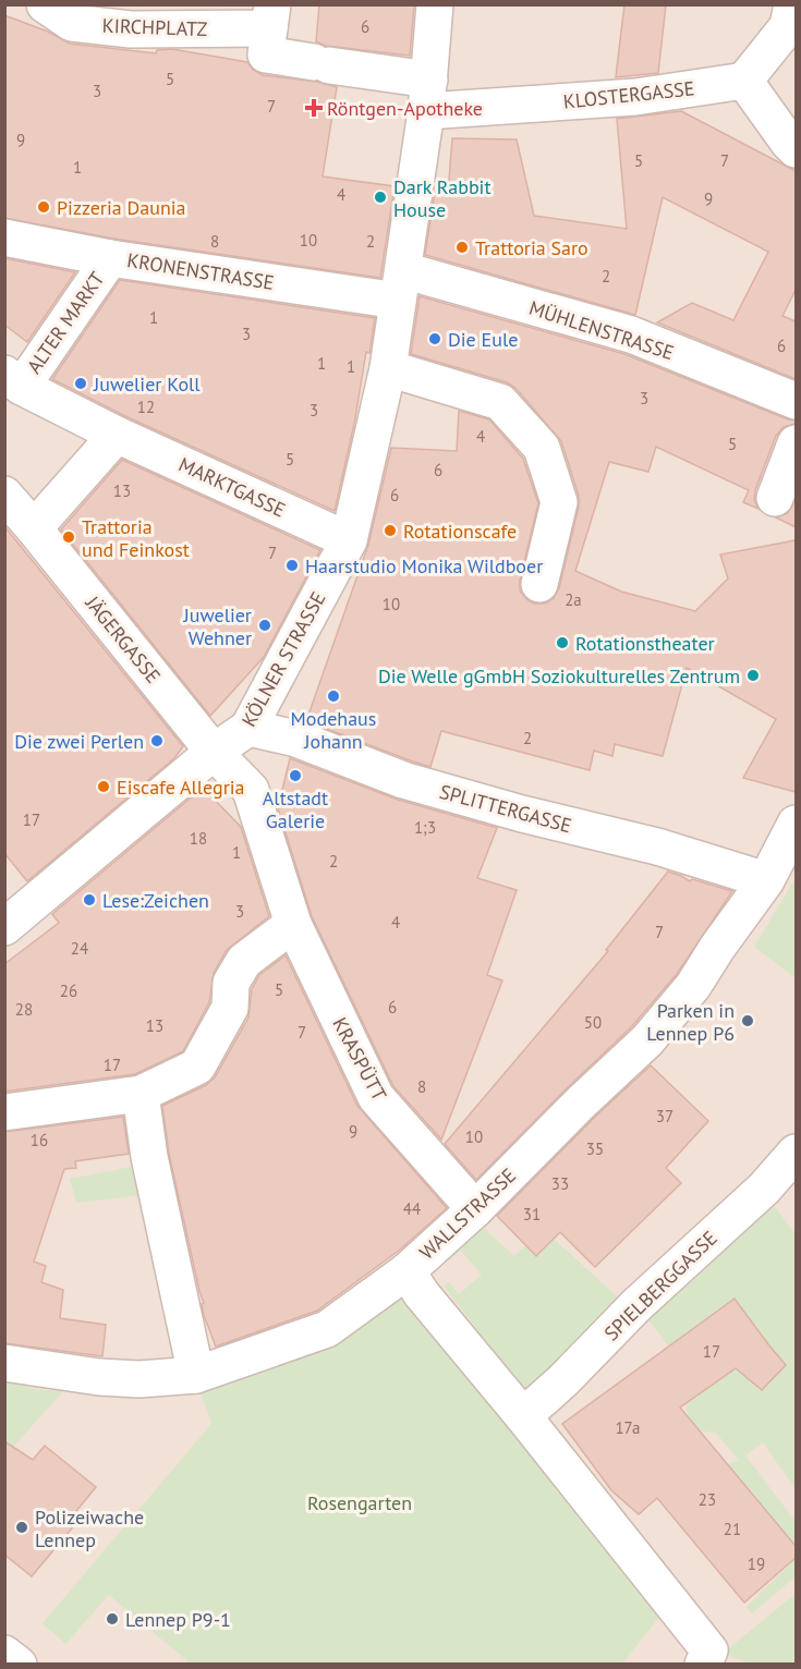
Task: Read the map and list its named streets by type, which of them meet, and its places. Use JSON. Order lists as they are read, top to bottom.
{
  "streets": {
    "street": [
      "KIRCHPLATZ",
      "KLOSTERGASSE",
      "KRONENSTRASSE",
      "ALTER MARKT",
      "MÜHLENSTRASSE",
      "MARKTGASSE",
      "JÄGERGASSE",
      "KÖLNER STRASSE",
      "SPLITTERGASSE",
      "KRASPÜTT",
      "WALLSTRASSE",
      "SPIELBERGGASSE"
    ]
  },
  "crossings": [
    ["KIRCHPLATZ", "KLOSTERGASSE"],
    ["KIRCHPLATZ", "KÖLNER STRASSE"],
    ["KLOSTERGASSE", "KÖLNER STRASSE"],
    ["KRONENSTRASSE", "ALTER MARKT"],
    ["KRONENSTRASSE", "MÜHLENSTRASSE"],
    ["KRONENSTRASSE", "KÖLNER STRASSE"],
    ["ALTER MARKT", "MARKTGASSE"],
    ["MÜHLENSTRASSE", "KÖLNER STRASSE"],
    ["MARKTGASSE", "KÖLNER STRASSE"],
    ["JÄGERGASSE", "KÖLNER STRASSE"],
    ["JÄGERGASSE", "KRASPÜTT"],
    ["KÖLNER STRASSE", "SPLITTERGASSE"],
    ["KÖLNER STRASSE", "KRASPÜTT"],
    ["SPLITTERGASSE", "WALLSTRASSE"],
    ["KRASPÜTT", "WALLSTRASSE"]
  ],
  "parks": ["Rosengarten"],
  "places": {
    "health": ["Röntgen-Apotheke"],
    "other": [
      "Dark Rabbit House",
      "Pizzeria Daunia",
      "Trattoria Saro",
      "Die Eule",
      "Juwelier Koll",
      "Rotationscafe",
      "Trattoria und Feinkost",
      "Haarstudio Monika Wildboer",
      "Juwelier Wehner",
      "Rotationstheater",
      "Die Welle gGmbH Soziokulturelles Zentrum",
      "Modehaus Johann",
      "Die zwei Perlen",
      "Altstadt Galerie",
      "Eiscafe Allegria",
      "Lese:Zeichen",
      "Parken in Lennep P6",
      "Polizeiwache Lennep",
      "Lennep P9-1"
    ]
  },
  "house_numbers": [
    "6",
    "5",
    "3",
    "7",
    "9",
    "5",
    "7",
    "1",
    "4",
    "9",
    "10",
    "8",
    "2",
    "2",
    "1",
    "3",
    "6",
    "1",
    "1",
    "3",
    "12",
    "3",
    "4",
    "5",
    "5",
    "6",
    "13",
    "6",
    "7",
    "2a",
    "10",
    "2",
    "17",
    "1;3",
    "18",
    "1",
    "2",
    "3",
    "4",
    "7",
    "24",
    "5",
    "26",
    "6",
    "28",
    "50",
    "13",
    "7",
    "17",
    "8",
    "37",
    "9",
    "10",
    "16",
    "35",
    "33",
    "44",
    "31",
    "17",
    "17a",
    "23",
    "21",
    "19"
  ]
}
